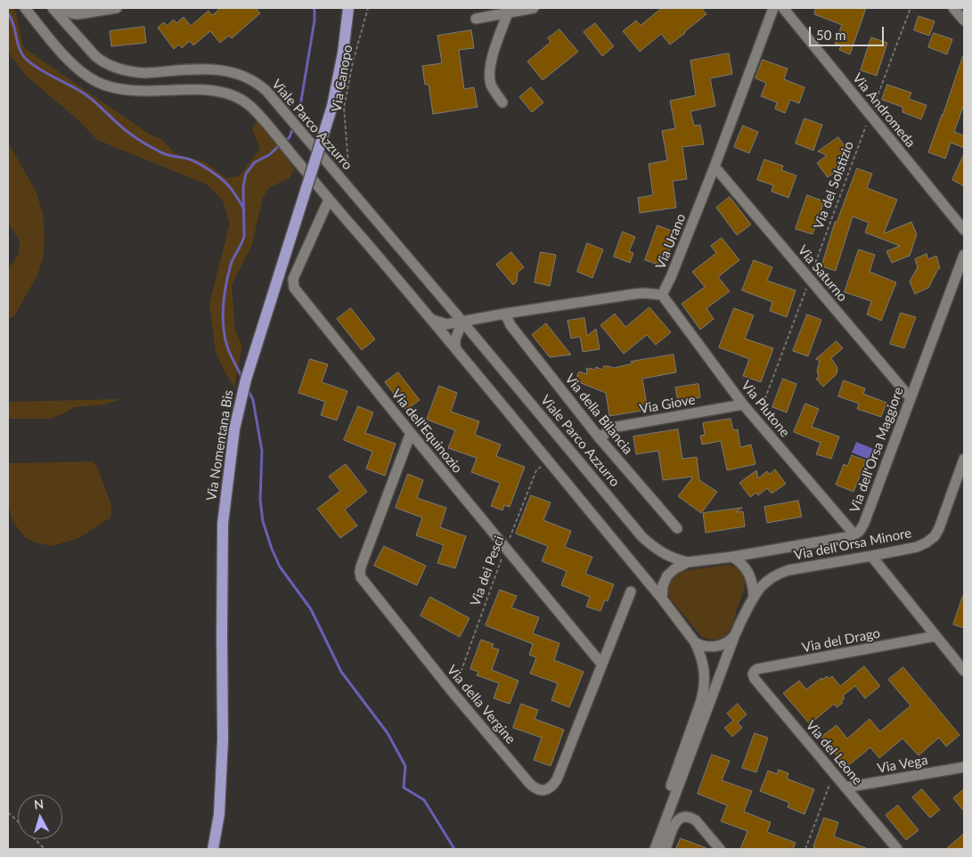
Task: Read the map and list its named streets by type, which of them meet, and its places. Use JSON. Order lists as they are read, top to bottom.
{
  "streets": {
    "main road": ["Via Nomentana Bis"],
    "street": [
      "Via Andromeda",
      "Viale Parco Azzurro",
      "Via Urano",
      "Via Saturno",
      "Via Giove",
      "Via Plutone",
      "Via della Bilancia",
      "Via dell'Equinozio",
      "Via dell'Orsa Maggiore",
      "Via dell'Orsa Minore",
      "Via del Drago",
      "Via della Vergine",
      "Via del Leone",
      "Via Vega"
    ],
    "path": ["Via Canopo", "Via del Solstizio", "Via dei Pesci"]
  },
  "crossings": [
    ["Via Canopo", "Viale Parco Azzurro"],
    ["Via Andromeda", "Via del Solstizio"],
    ["Viale Parco Azzurro", "Via dell'Orsa Minore"],
    ["Via del Solstizio", "Via Saturno"],
    ["Via del Solstizio", "Via Plutone"],
    ["Via Urano", "Via Saturno"],
    ["Via Urano", "Via Plutone"],
    ["Via Saturno", "Via dell'Orsa Maggiore"],
    ["Via Giove", "Via Plutone"],
    ["Via Giove", "Via della Bilancia"],
    ["Via Plutone", "Via dell'Orsa Maggiore"],
    ["Via dell'Equinozio", "Via dei Pesci"],
    ["Via dell'Equinozio", "Via della Vergine"],
    ["Via dei Pesci", "Via della Vergine"],
    ["Via del Drago", "Via del Leone"],
    ["Via del Leone", "Via Vega"]
  ],
  "scale_bar": "50 m",
  "north": "top"
}
